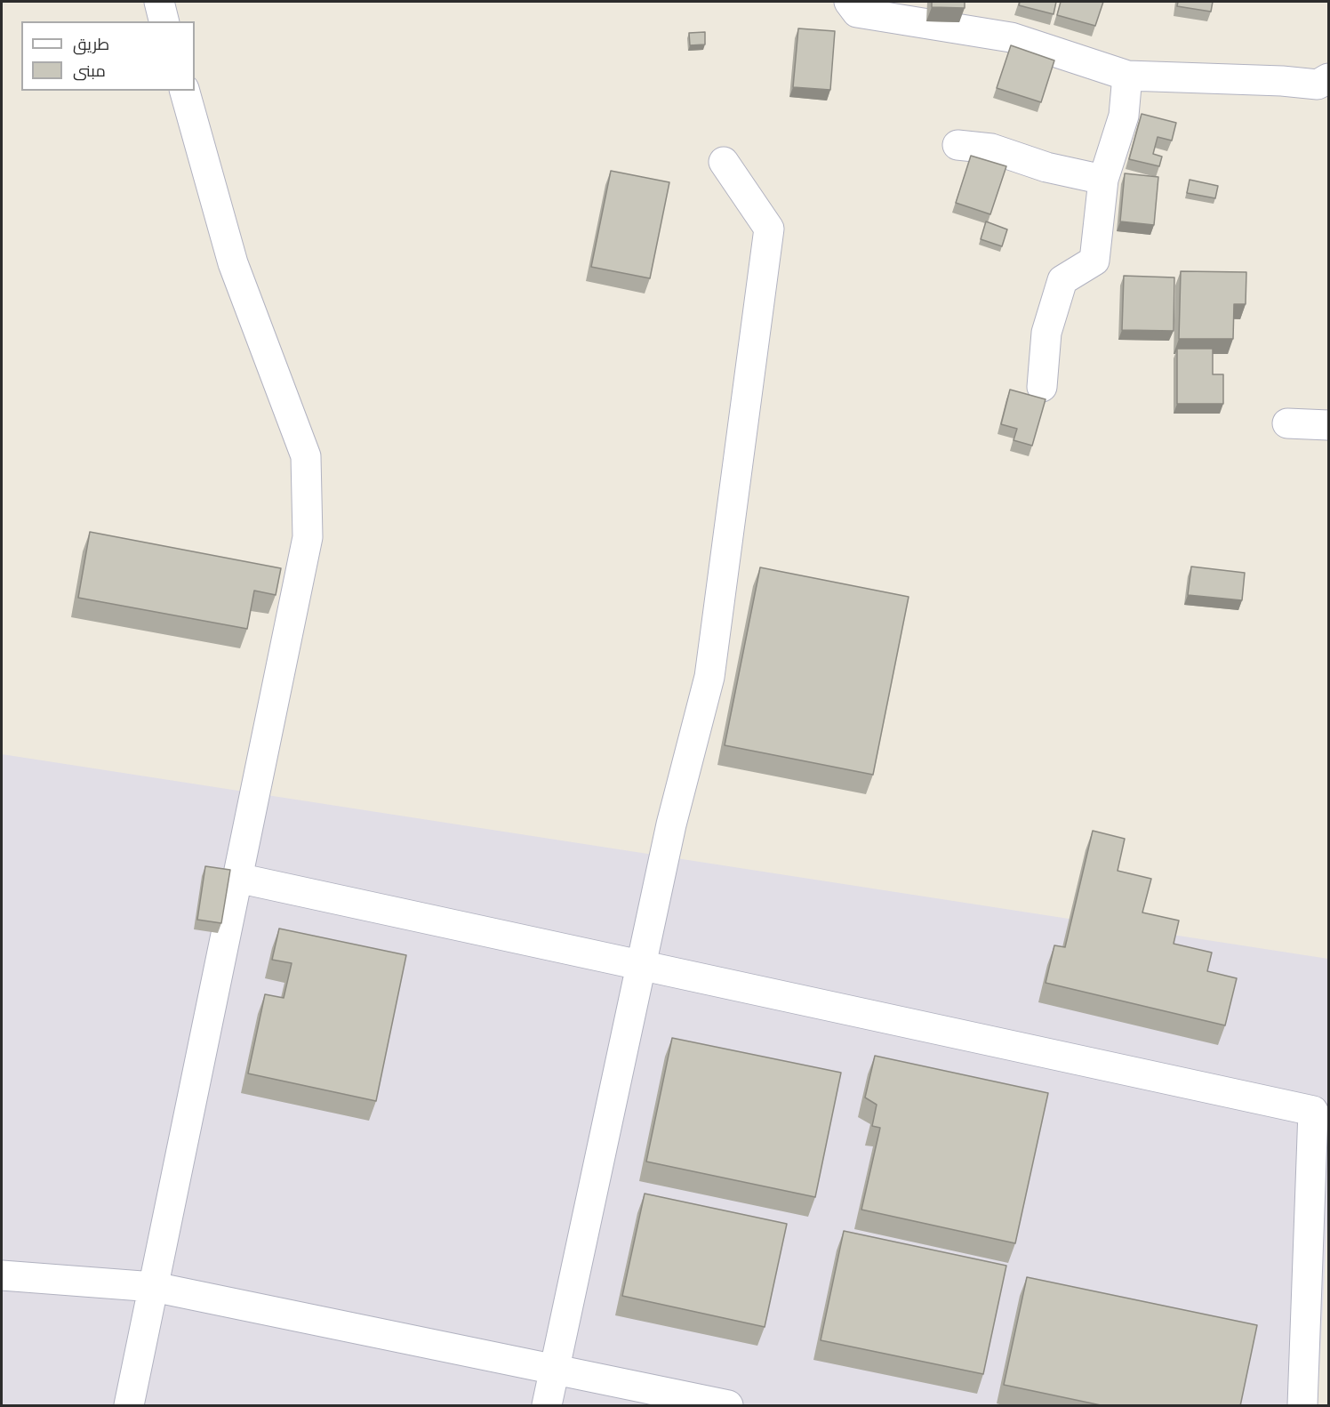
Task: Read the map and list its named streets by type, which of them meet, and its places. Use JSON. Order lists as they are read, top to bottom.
{
  "legend": ["طريق", "مبنى"]
}
